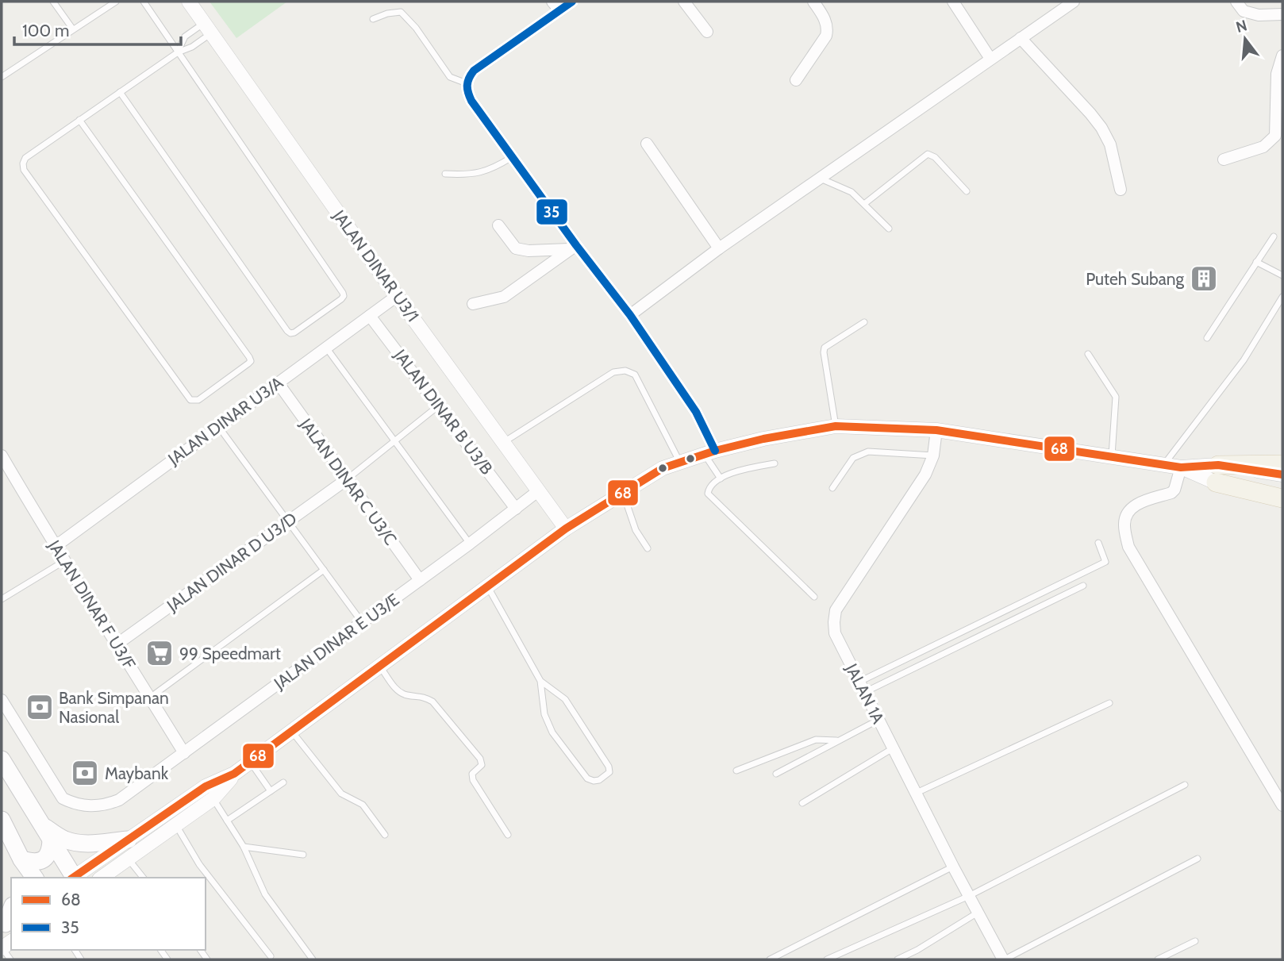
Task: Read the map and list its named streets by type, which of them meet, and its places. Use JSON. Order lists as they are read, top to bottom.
{
  "streets": {
    "street": [
      "JALAN DINAR U3/1",
      "JALAN DINAR B U3/B",
      "JALAN DINAR U3/A",
      "JALAN DINAR C U3/C",
      "JALAN DINAR D U3/D",
      "JALAN DINAR F U3/F",
      "JALAN DINAR E U3/E",
      "JALAN 1A"
    ]
  },
  "crossings": [
    ["JALAN DINAR U3/1", "JALAN DINAR U3/A"],
    ["JALAN DINAR U3/1", "JALAN DINAR E U3/E"],
    ["JALAN DINAR B U3/B", "JALAN DINAR U3/A"],
    ["JALAN DINAR B U3/B", "JALAN DINAR E U3/E"],
    ["JALAN DINAR U3/A", "JALAN DINAR C U3/C"],
    ["JALAN DINAR U3/A", "JALAN DINAR F U3/F"],
    ["JALAN DINAR C U3/C", "JALAN DINAR D U3/D"],
    ["JALAN DINAR C U3/C", "JALAN DINAR E U3/E"],
    ["JALAN DINAR D U3/D", "JALAN DINAR F U3/F"],
    ["JALAN DINAR F U3/F", "JALAN DINAR E U3/E"]
  ],
  "places": {
    "building": ["Puteh Subang"],
    "supermarket": ["99 Speedmart"],
    "bank": ["Bank Simpanan Nasional", "Maybank"]
  },
  "lines": ["transit line 35", "transit line 68"],
  "legend": ["68", "35"],
  "scale_bar": "100 m",
  "north": "top"
}
